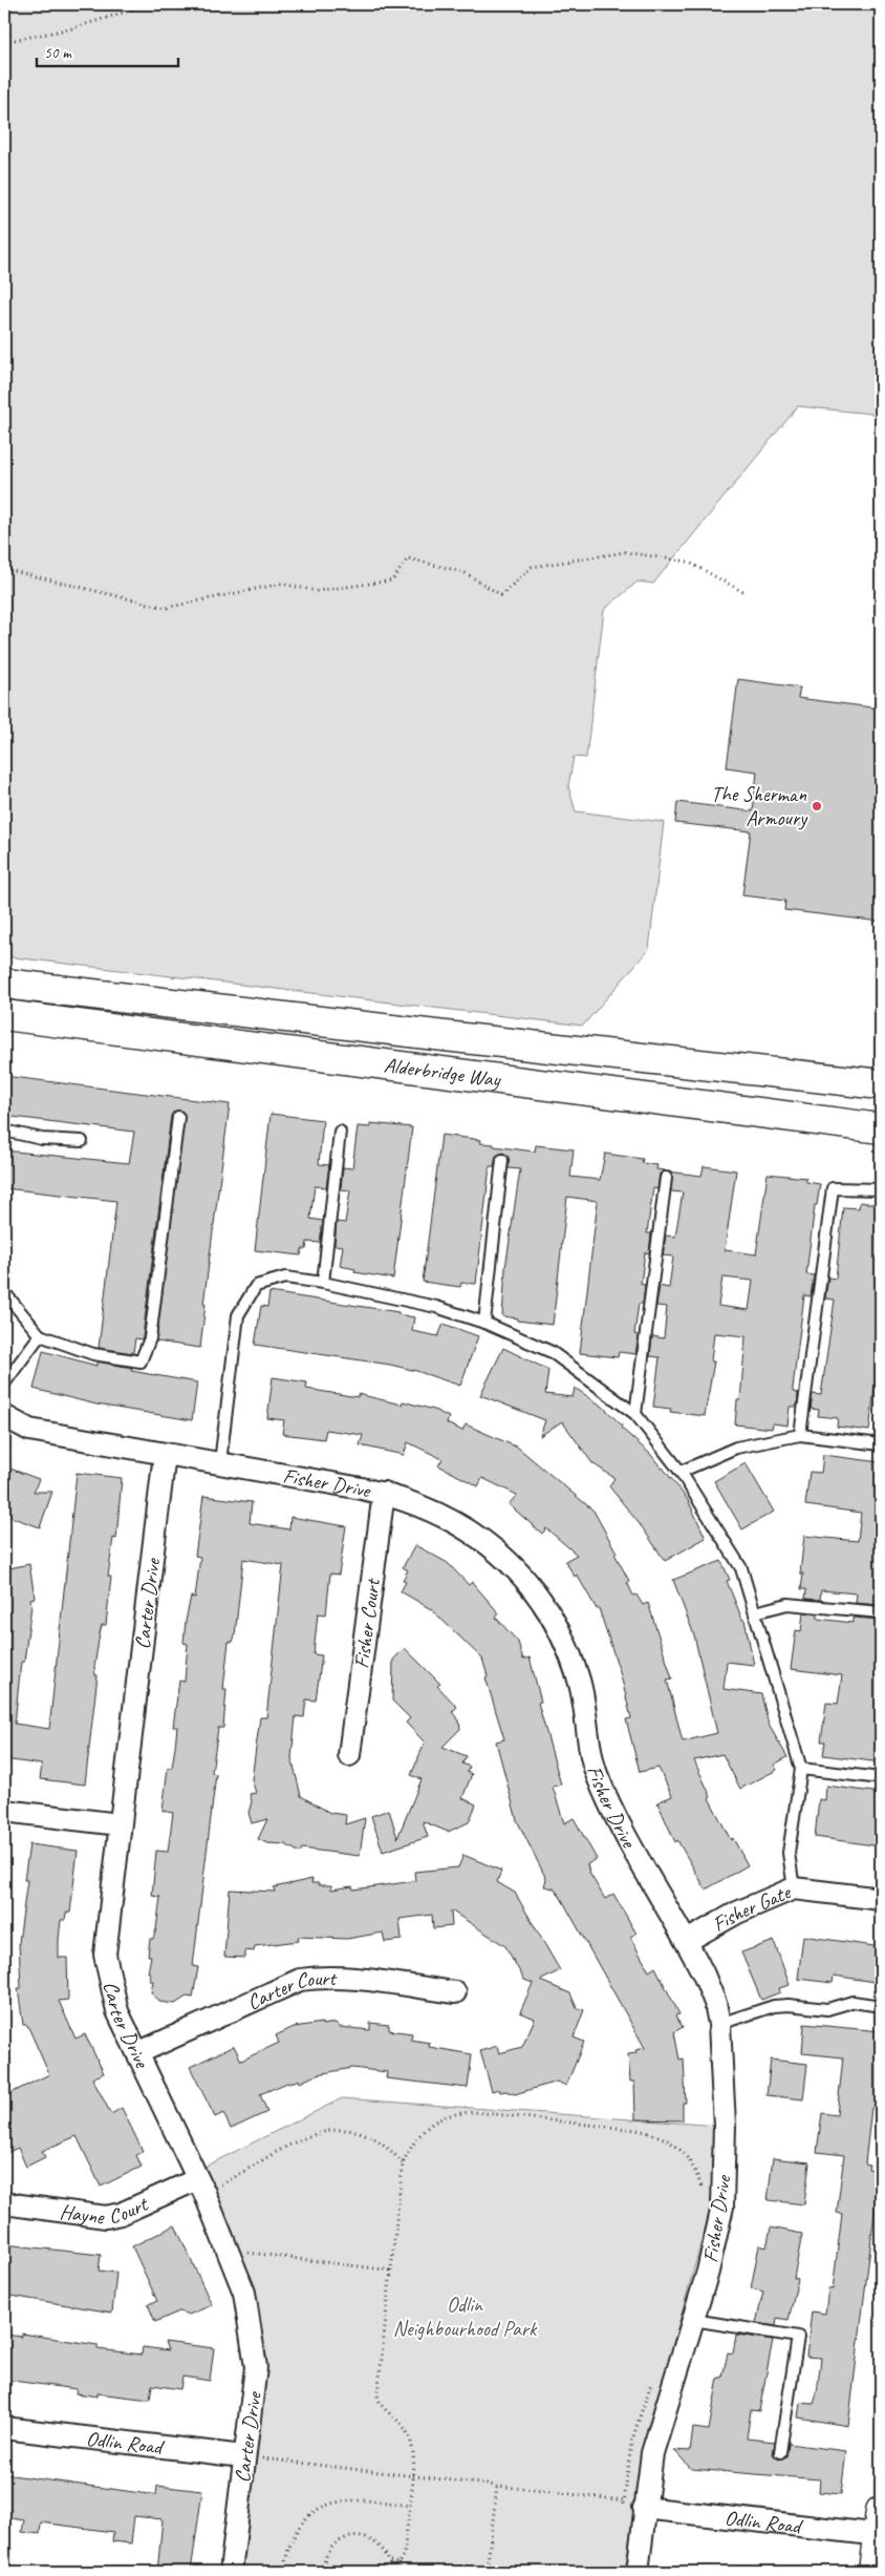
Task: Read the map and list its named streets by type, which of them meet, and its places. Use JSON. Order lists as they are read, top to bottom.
{
  "streets": {
    "main road": ["Alderbridge Way"],
    "street": [
      "Fisher Drive",
      "Carter Drive",
      "Fisher Court",
      "Fisher Gate",
      "Carter Court",
      "Hayne Court",
      "Odlin Road"
    ]
  },
  "crossings": [
    ["Fisher Drive", "Carter Drive"],
    ["Fisher Drive", "Fisher Court"],
    ["Fisher Drive", "Fisher Gate"],
    ["Fisher Drive", "Odlin Road"],
    ["Carter Drive", "Carter Court"],
    ["Carter Drive", "Hayne Court"],
    ["Carter Drive", "Odlin Road"]
  ],
  "parks": ["Odlin Neighbourhood Park"],
  "places": ["The Sherman Armoury"],
  "scale_bar": "50 m"
}
